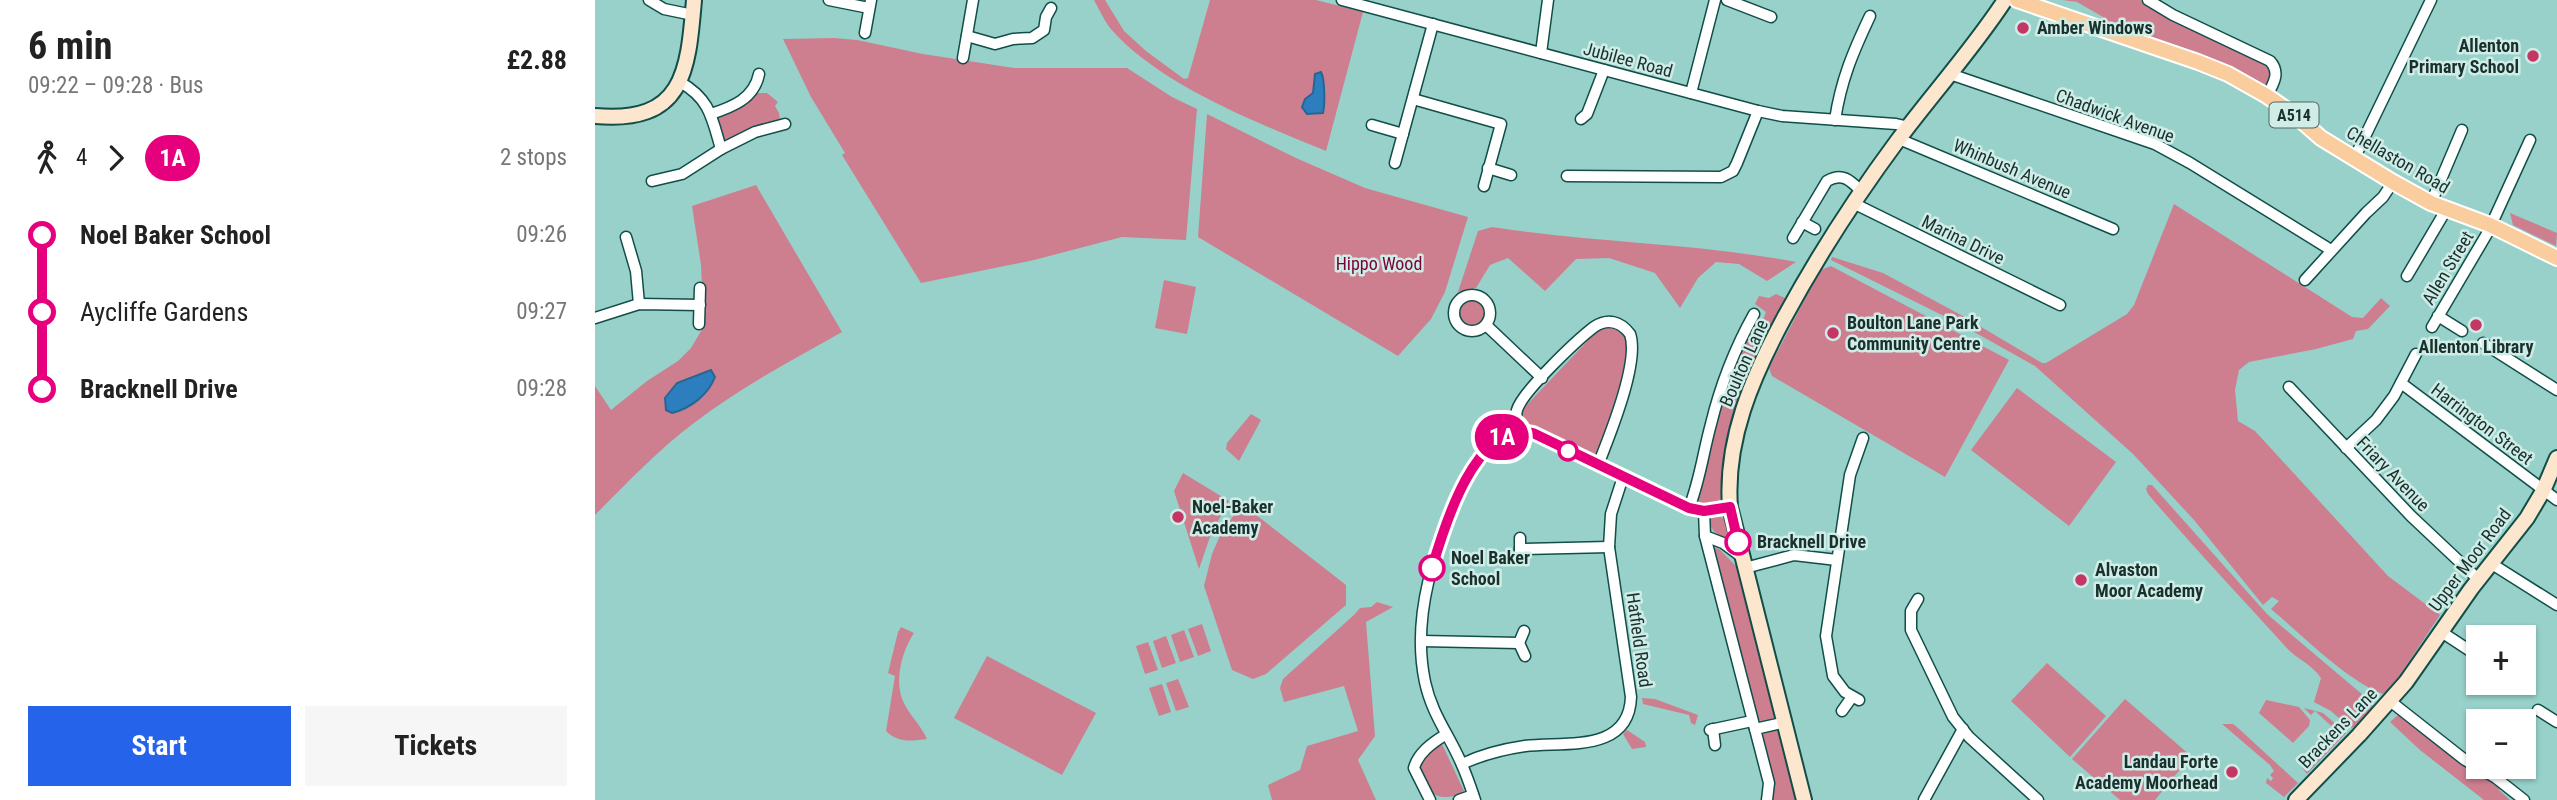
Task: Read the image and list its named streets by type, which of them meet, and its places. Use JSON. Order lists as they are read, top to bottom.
{
  "streets": {
    "main road": ["A514", "Chellaston Road"],
    "street": [
      "Jubilee Road",
      "Chadwick Avenue",
      "Whinbush Avenue",
      "Marina Drive",
      "Allen Street",
      "Boulton Lane",
      "Harrington Street",
      "Friary Avenue",
      "Upper Moor Road",
      "Hatfield Road",
      "Brackens Lane"
    ]
  },
  "crossings": [
    ["Jubilee Road", "Whinbush Avenue"],
    ["Jubilee Road", "Boulton Lane"],
    ["Chadwick Avenue", "Boulton Lane"],
    ["Chellaston Road", "Allen Street"],
    ["Whinbush Avenue", "Boulton Lane"],
    ["Marina Drive", "Boulton Lane"],
    ["Harrington Street", "Upper Moor Road"],
    ["Friary Avenue", "Upper Moor Road"],
    ["Upper Moor Road", "Brackens Lane"]
  ],
  "parks": ["Hippo Wood"],
  "places": [
    "Amber Windows",
    "Allenton Primary School",
    "Allenton Library",
    "Boulton Lane Park Community Centre",
    "Noel-Baker Academy",
    "Bracknell Drive",
    "Noel Baker School",
    "Alvaston Moor Academy",
    "Landau Forte Academy Moorhead"
  ],
  "lines": ["bus line 1A"],
  "page": {
    "heading": ["6 min", "09:22 – 09:28 · Bus", "£2.88"],
    "on_map": "1A",
    "legs": ["4", "1A", "2 stops"],
    "list": [
      {
        "name": "Noel Baker School",
        "value": "09:26"
      },
      {
        "name": "Aycliffe Gardens",
        "value": "09:27"
      },
      {
        "name": "Bracknell Drive",
        "value": "09:28"
      }
    ],
    "map_buttons": ["+", "−"],
    "buttons": ["Start", "Tickets"]
  }
}
